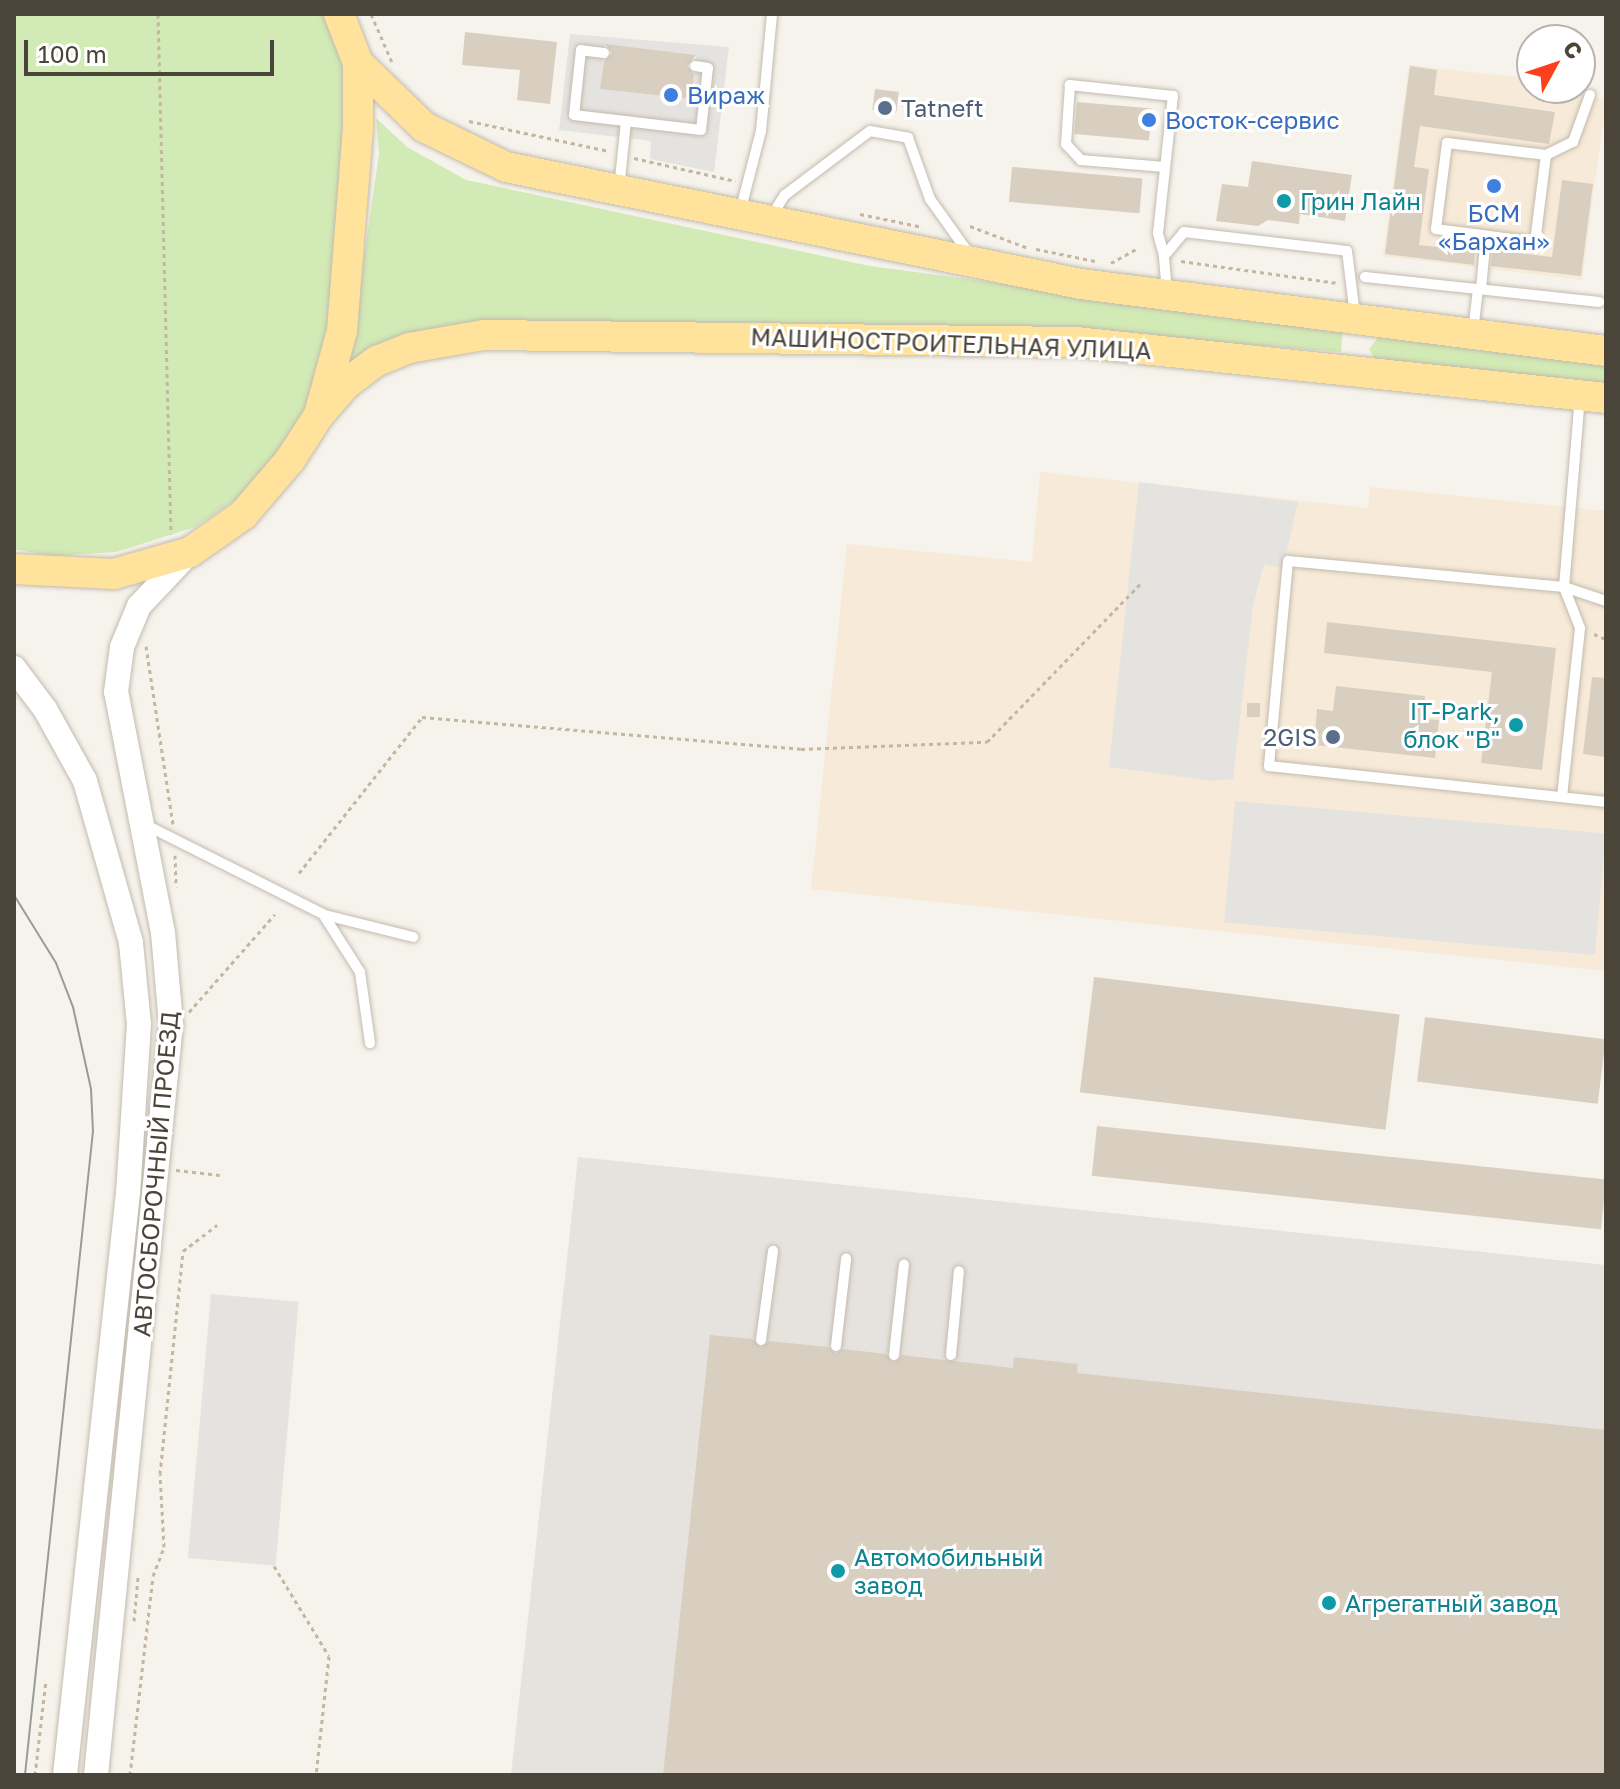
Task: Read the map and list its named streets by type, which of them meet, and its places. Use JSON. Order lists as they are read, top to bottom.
{
  "streets": {
    "main road": ["МАШИНОСТРОИТЕЛЬНАЯ УЛИЦА"],
    "street": ["АВТОСБОРОЧНЫЙ ПРОЕЗД"]
  },
  "places": [
    "Вираж",
    "Tatneft",
    "Восток-сервис",
    "БСМ «Бархан»",
    "Грин Лайн",
    "IT-Park, блок \"В\"",
    "2GIS",
    "Автомобильный завод",
    "Агрегатный завод"
  ],
  "scale_bar": "100 m",
  "north": "top right"
}
